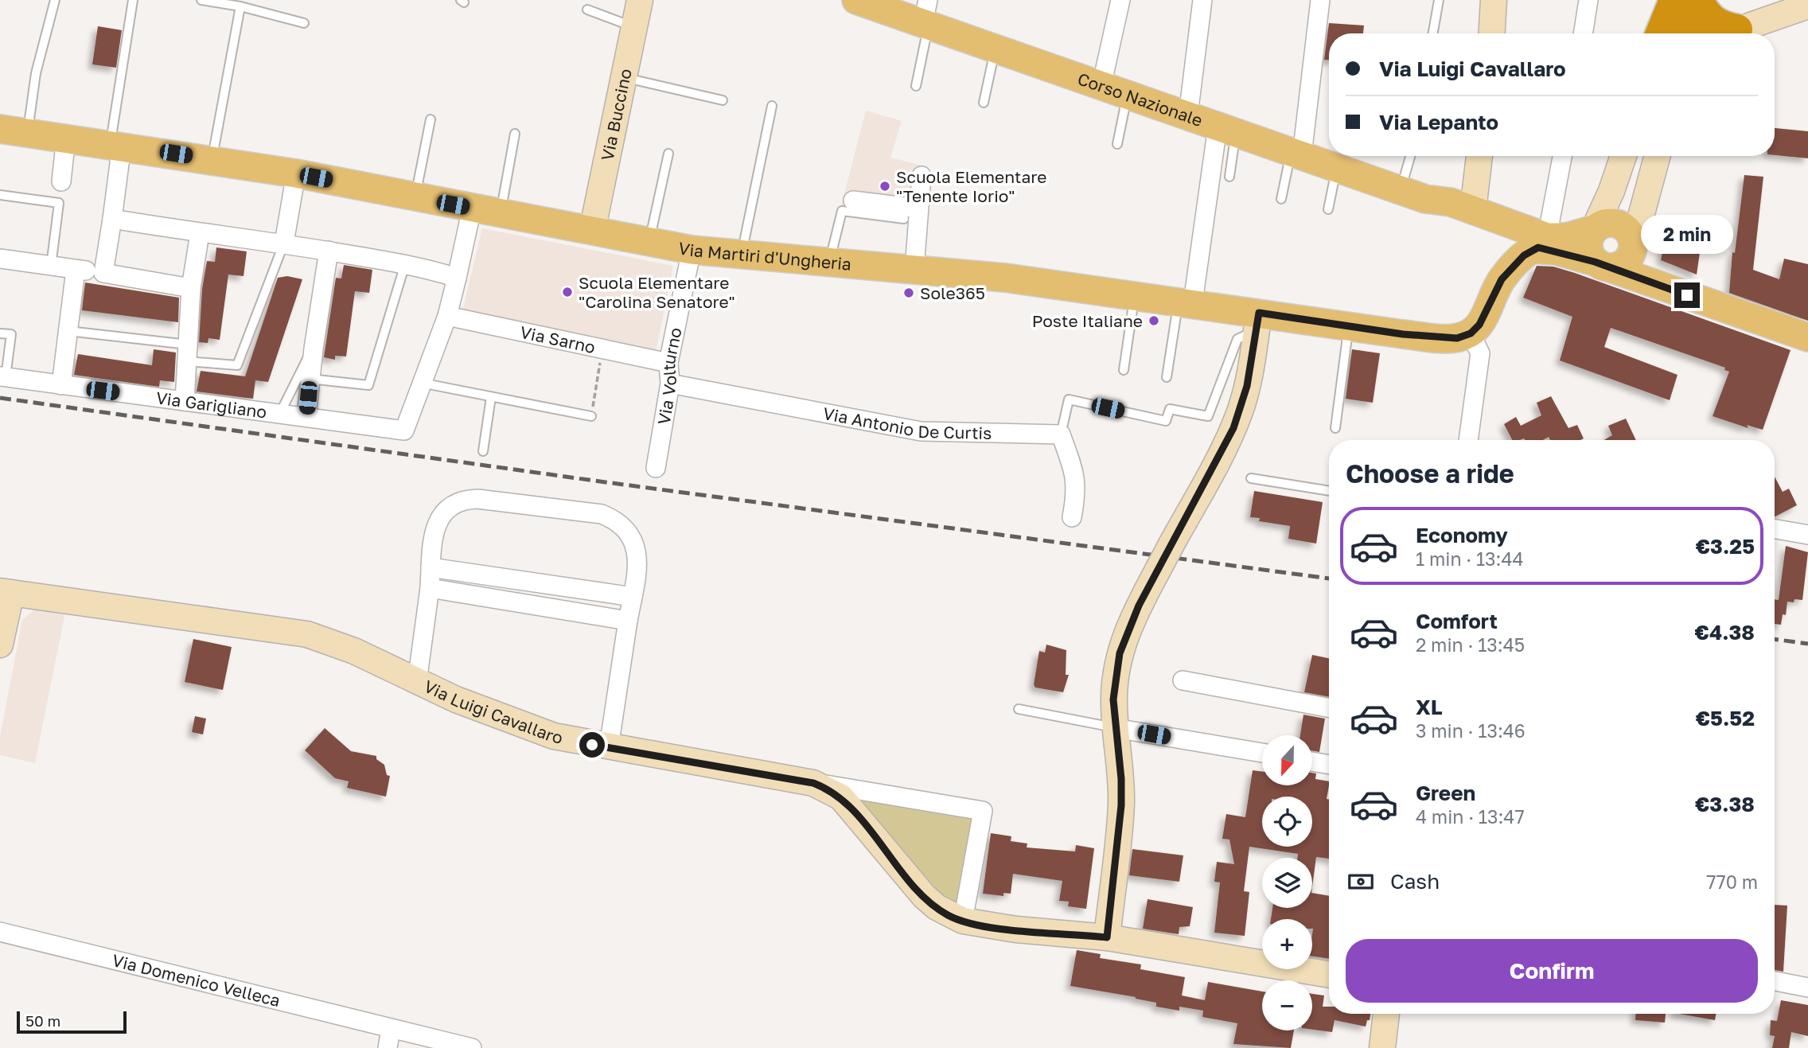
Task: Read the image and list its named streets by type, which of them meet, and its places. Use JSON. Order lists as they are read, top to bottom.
{
  "streets": {
    "main road": ["Corso Nazionale", "Via Martiri d'Ungheria"],
    "street": [
      "Via Buccino",
      "Via Sarno",
      "Via Volturno",
      "Via Garigliano",
      "Via Antonio De Curtis",
      "Via Luigi Cavallaro",
      "Via Domenico Velleca"
    ]
  },
  "crossings": [
    ["Via Buccino", "Via Martiri d'Ungheria"],
    ["Via Martiri d'Ungheria", "Via Volturno"],
    ["Via Sarno", "Via Volturno"],
    ["Via Volturno", "Via Antonio De Curtis"]
  ],
  "places": [
    "Scuola Elementare \"Tenente Iorio\"",
    "Scuola Elementare \"Carolina Senatore\"",
    "Sole365",
    "Poste Italiane"
  ],
  "scale_bar": "50 m",
  "north": "bottom",
  "page": {
    "banner": ["Via Luigi Cavallaro", "Via Lepanto"],
    "bubble": "2 min",
    "heading": "Choose a ride",
    "list": [
      {
        "name": "Economy",
        "note": "1 min · 13:44",
        "value": "€3.25"
      },
      {
        "name": "Comfort",
        "note": "2 min · 13:45",
        "value": "€4.38"
      },
      {
        "name": "XL",
        "note": "3 min · 13:46",
        "value": "€5.52"
      },
      {
        "name": "Green",
        "note": "4 min · 13:47",
        "value": "€3.38"
      }
    ],
    "map_buttons": ["+", "−"],
    "pay": ["Cash", "770 m"],
    "buttons": "Confirm",
    "scale": "50 m"
  }
}
